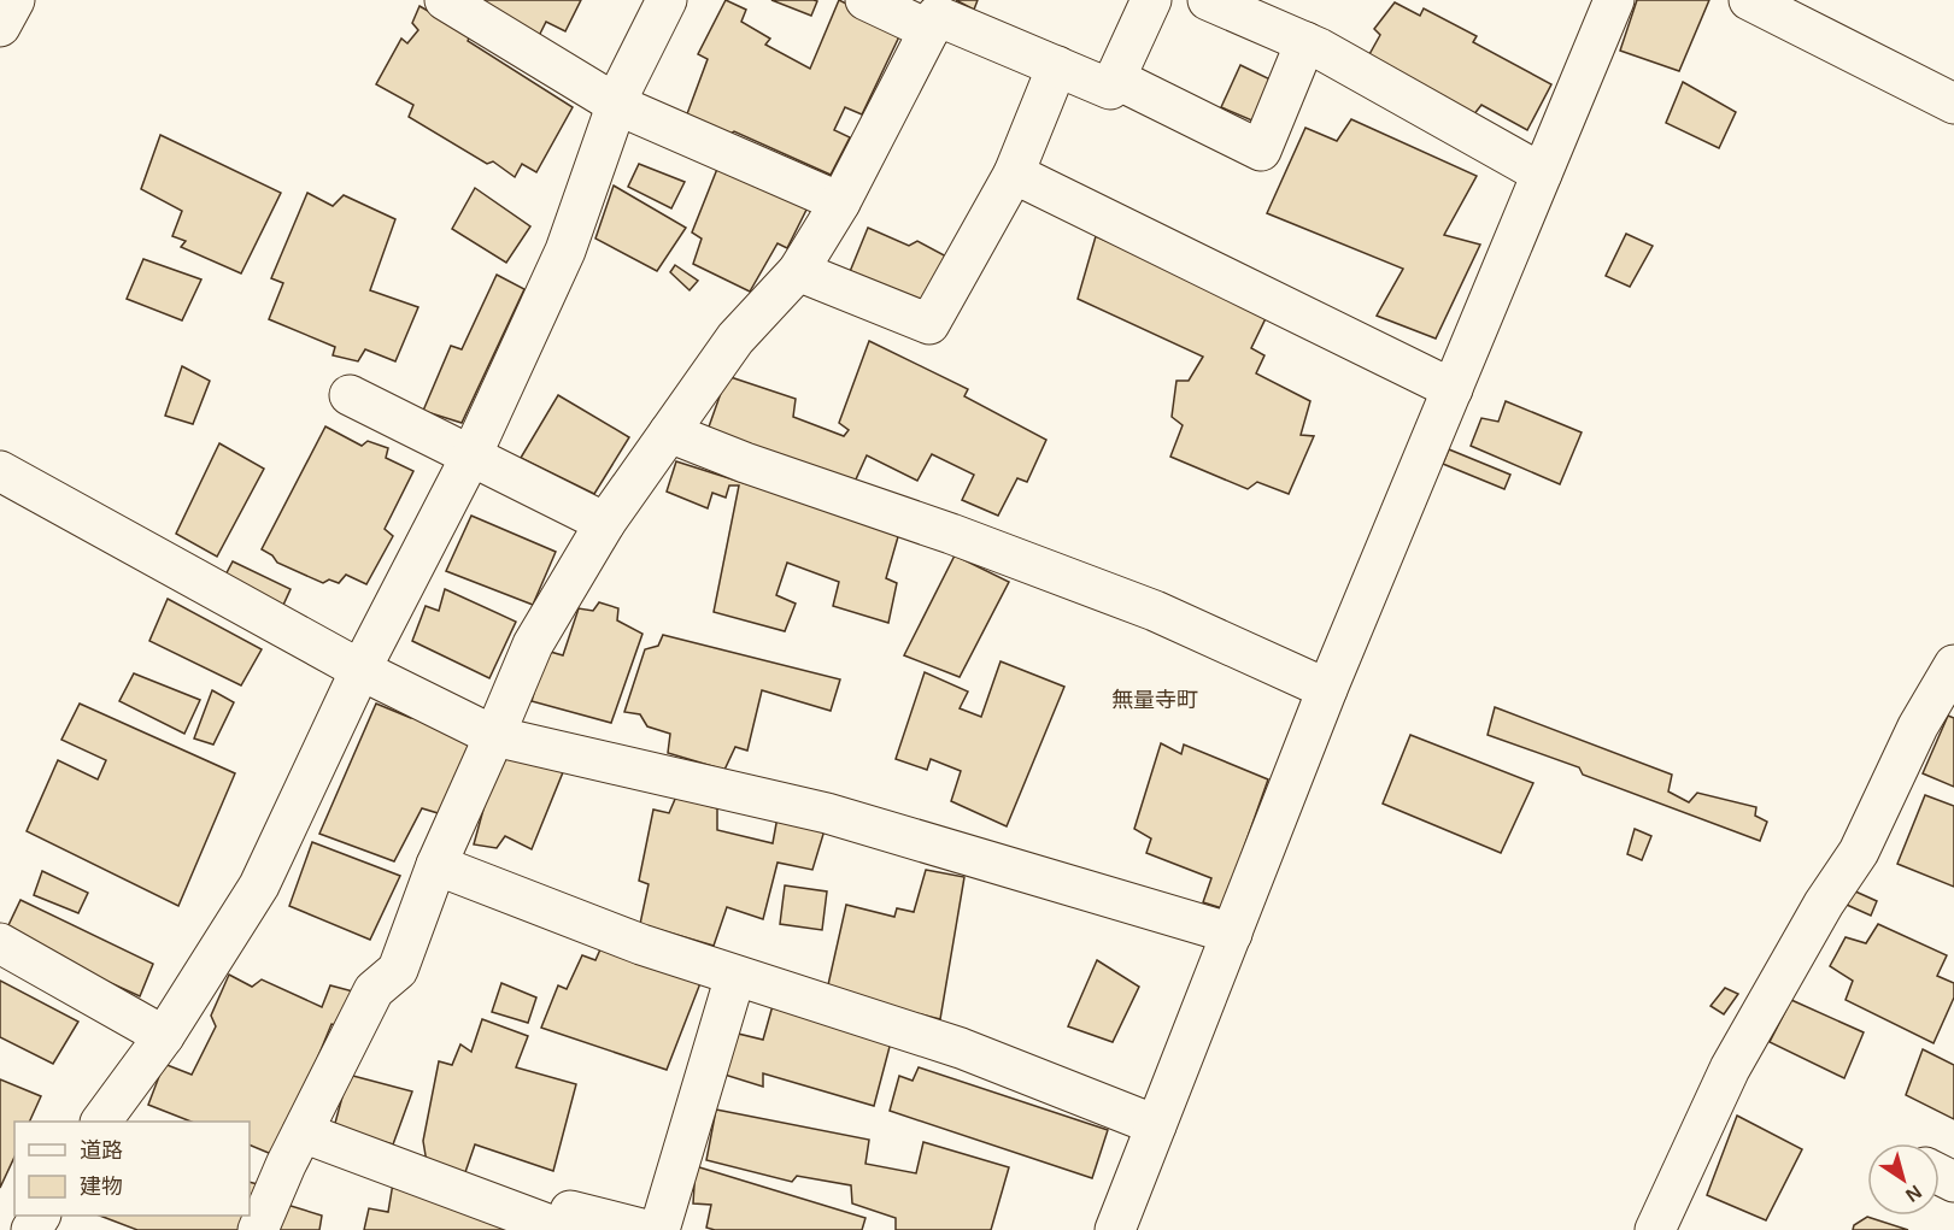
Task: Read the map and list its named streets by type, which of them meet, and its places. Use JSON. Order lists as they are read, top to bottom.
{
  "districts": ["無量寺町"],
  "legend": ["道路", "建物"],
  "north": "bottom right"
}
